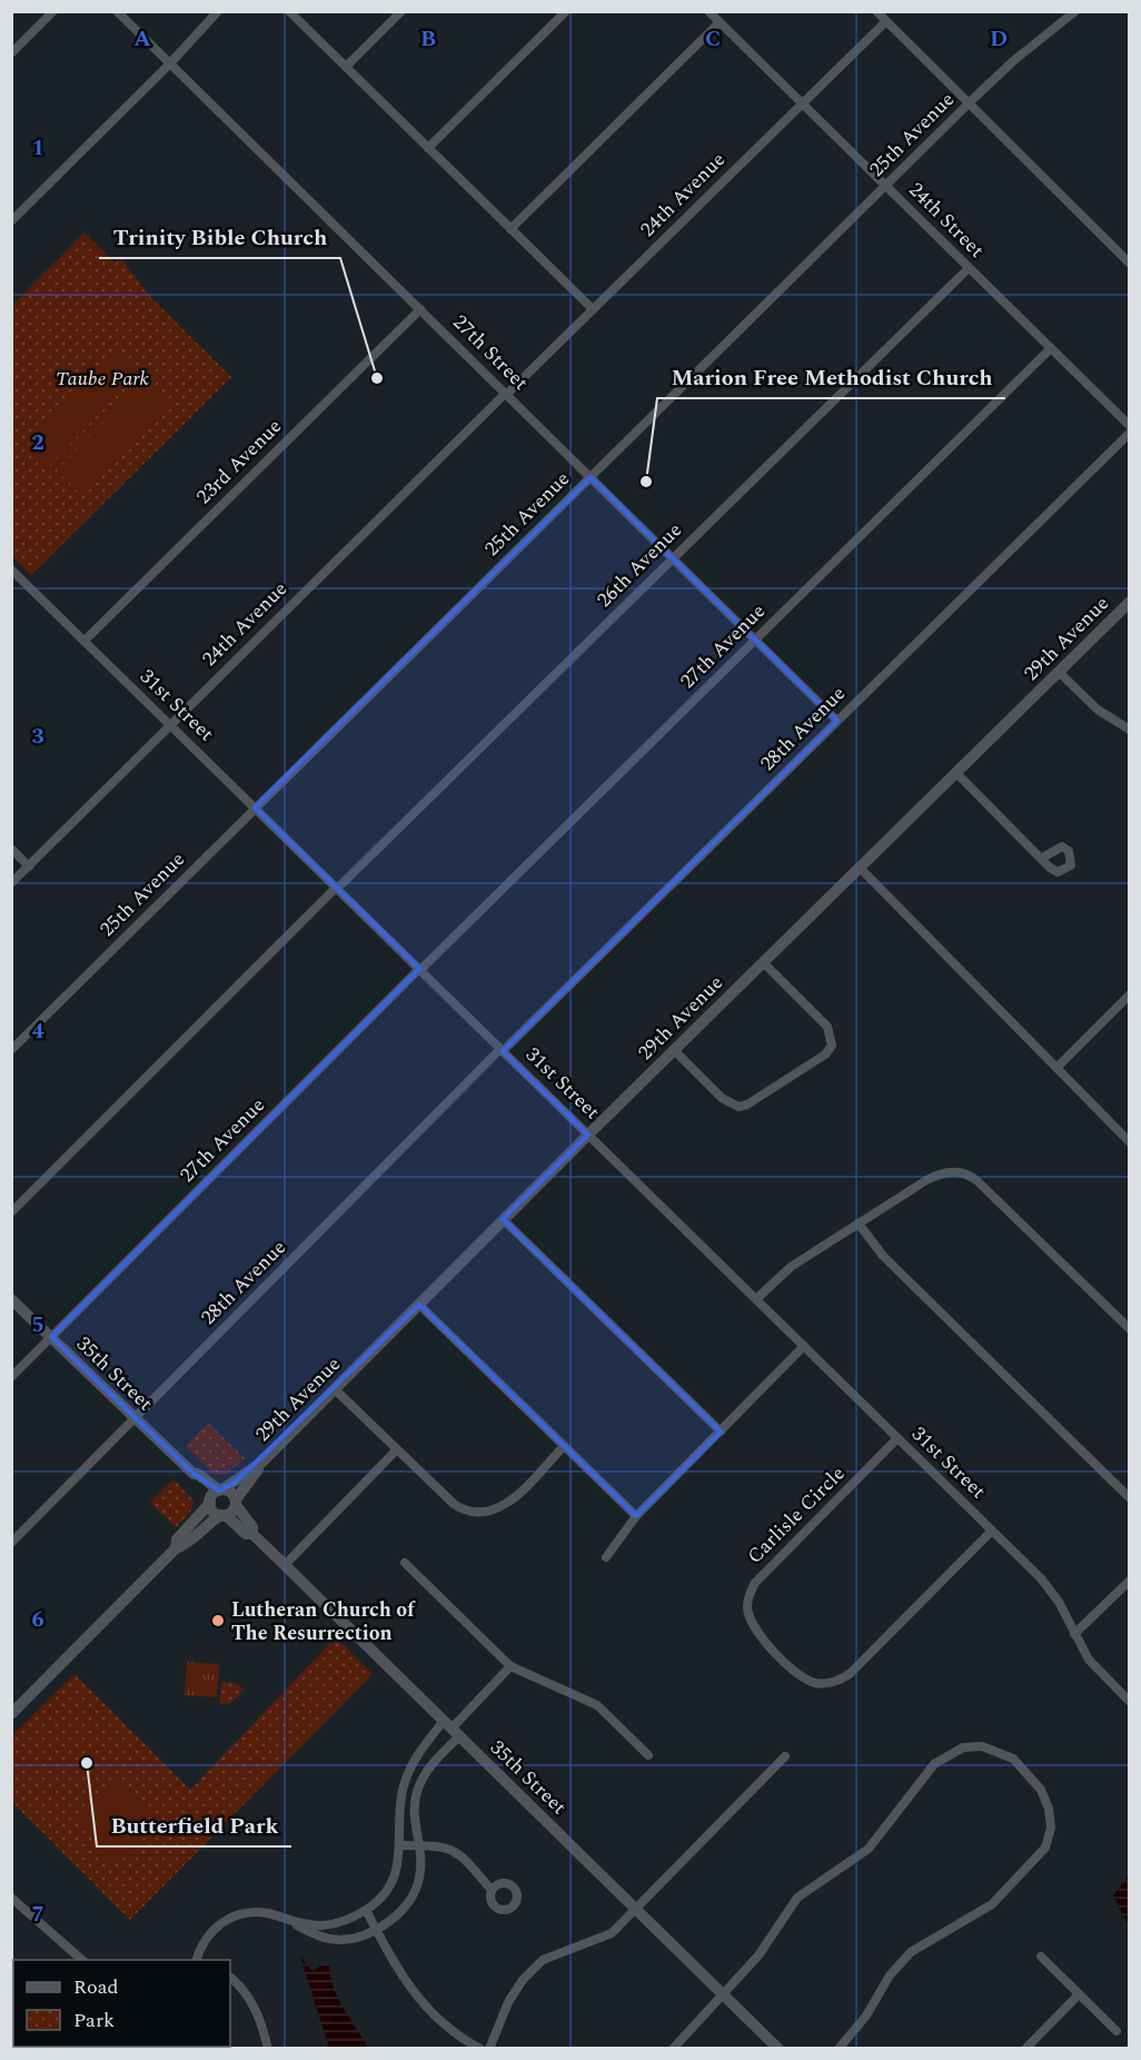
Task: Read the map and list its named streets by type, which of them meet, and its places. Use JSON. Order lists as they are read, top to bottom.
{
  "streets": {
    "street": [
      "25th Avenue",
      "24th Avenue",
      "24th Street",
      "27th Street",
      "23rd Avenue",
      "26th Avenue",
      "29th Avenue",
      "27th Avenue",
      "31st Street",
      "28th Avenue",
      "35th Street",
      "Carlisle Circle"
    ]
  },
  "crossings": [
    ["25th Avenue", "24th Street"],
    ["25th Avenue", "27th Street"],
    ["25th Avenue", "31st Street"],
    ["24th Avenue", "24th Street"],
    ["24th Avenue", "27th Street"],
    ["24th Avenue", "31st Street"],
    ["24th Street", "26th Avenue"],
    ["24th Street", "27th Avenue"],
    ["27th Street", "23rd Avenue"],
    ["27th Street", "26th Avenue"],
    ["27th Street", "27th Avenue"],
    ["27th Street", "28th Avenue"],
    ["23rd Avenue", "31st Street"],
    ["26th Avenue", "31st Street"],
    ["29th Avenue", "31st Street"],
    ["29th Avenue", "35th Street"],
    ["27th Avenue", "31st Street"],
    ["27th Avenue", "35th Street"],
    ["31st Street", "28th Avenue"],
    ["31st Street", "Carlisle Circle"],
    ["28th Avenue", "35th Street"]
  ],
  "parks": ["Taube Park"],
  "places": [
    "Trinity Bible Church",
    "Marion Free Methodist Church",
    "Lutheran Church of The Resurrection",
    "Butterfield Park"
  ],
  "legend": ["Road", "Park"],
  "grid": {
    "columns": [
      "A",
      "B",
      "C",
      "D"
    ],
    "rows": [
      "1",
      "2",
      "3",
      "4",
      "5",
      "6",
      "7"
    ]
  }
}
